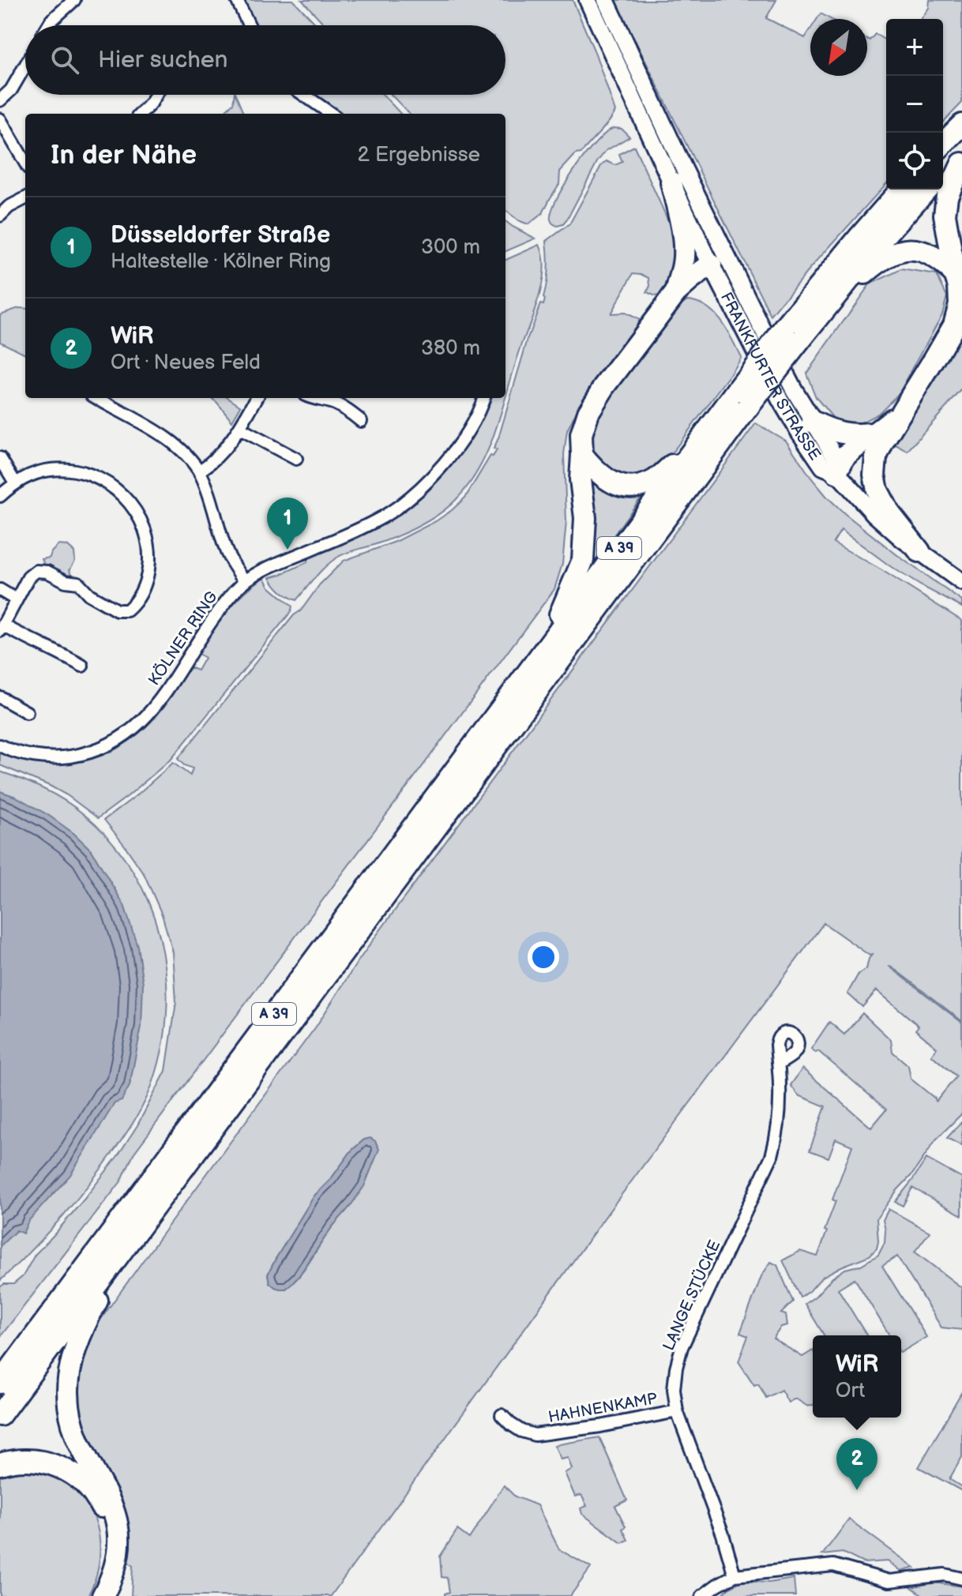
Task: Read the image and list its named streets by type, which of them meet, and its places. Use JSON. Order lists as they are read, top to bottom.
{
  "streets": {
    "highway": ["A 39"],
    "street": [
      "FRANKFURTER STRASSE",
      "KÖLNER RING",
      "LANGE STÜCKE",
      "HAHNENKAMP"
    ]
  },
  "crossings": [
    ["LANGE STÜCKE", "HAHNENKAMP"]
  ],
  "north": "bottom left",
  "page": {
    "map_buttons": ["+", "−"],
    "search": "Hier suchen",
    "heading": ["In der Nähe", "2 Ergebnisse"],
    "list": [
      {
        "mark": "1",
        "name": "Düsseldorfer Straße",
        "note": "Haltestelle · Kölner Ring",
        "value": "300 m"
      },
      {
        "mark": "2",
        "name": "WiR",
        "note": "Ort · Neues Feld",
        "value": "380 m"
      }
    ],
    "pins": ["1", "2"],
    "popup": ["WiR", "Ort"]
  }
}
